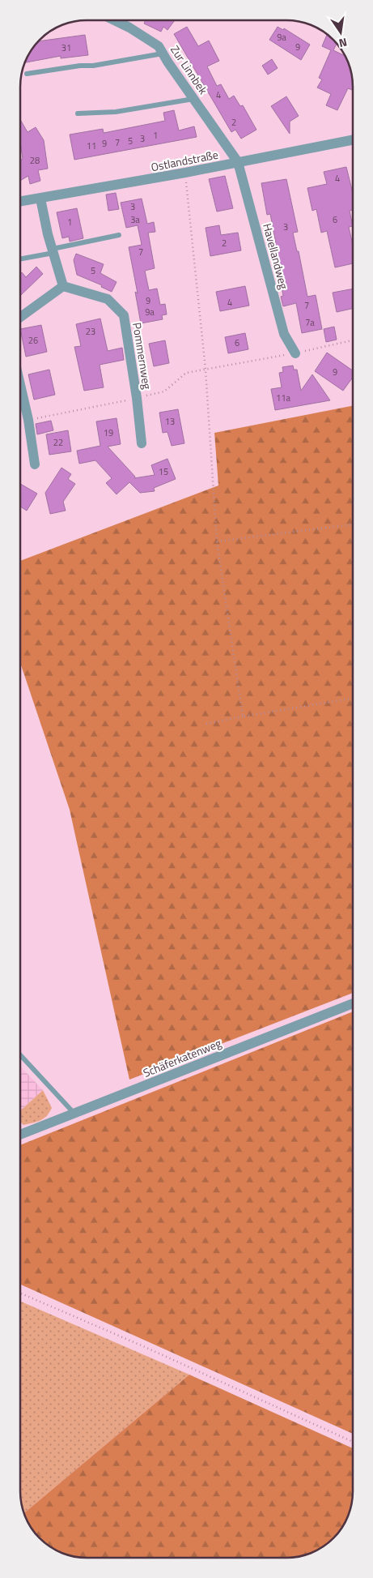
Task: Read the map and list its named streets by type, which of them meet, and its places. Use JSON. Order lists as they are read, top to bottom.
{
  "streets": {
    "street": [
      "Zur Linnbek",
      "Ostlandstraße",
      "Havellandweg",
      "Pommernweg",
      "Schäferkatenweg"
    ]
  },
  "crossings": [
    ["Zur Linnbek", "Ostlandstraße"],
    ["Zur Linnbek", "Havellandweg"],
    ["Ostlandstraße", "Havellandweg"]
  ],
  "house_numbers": [
    "9a",
    "9",
    "31",
    "4",
    "2",
    "1",
    "3",
    "5",
    "7",
    "9",
    "11",
    "28",
    "4",
    "3",
    "3a",
    "6",
    "1",
    "3",
    "2",
    "7",
    "5",
    "9",
    "4",
    "7",
    "9a",
    "7a",
    "23",
    "26",
    "6",
    "9",
    "11a",
    "13",
    "19",
    "22",
    "15"
  ],
  "north": "bottom"
}
